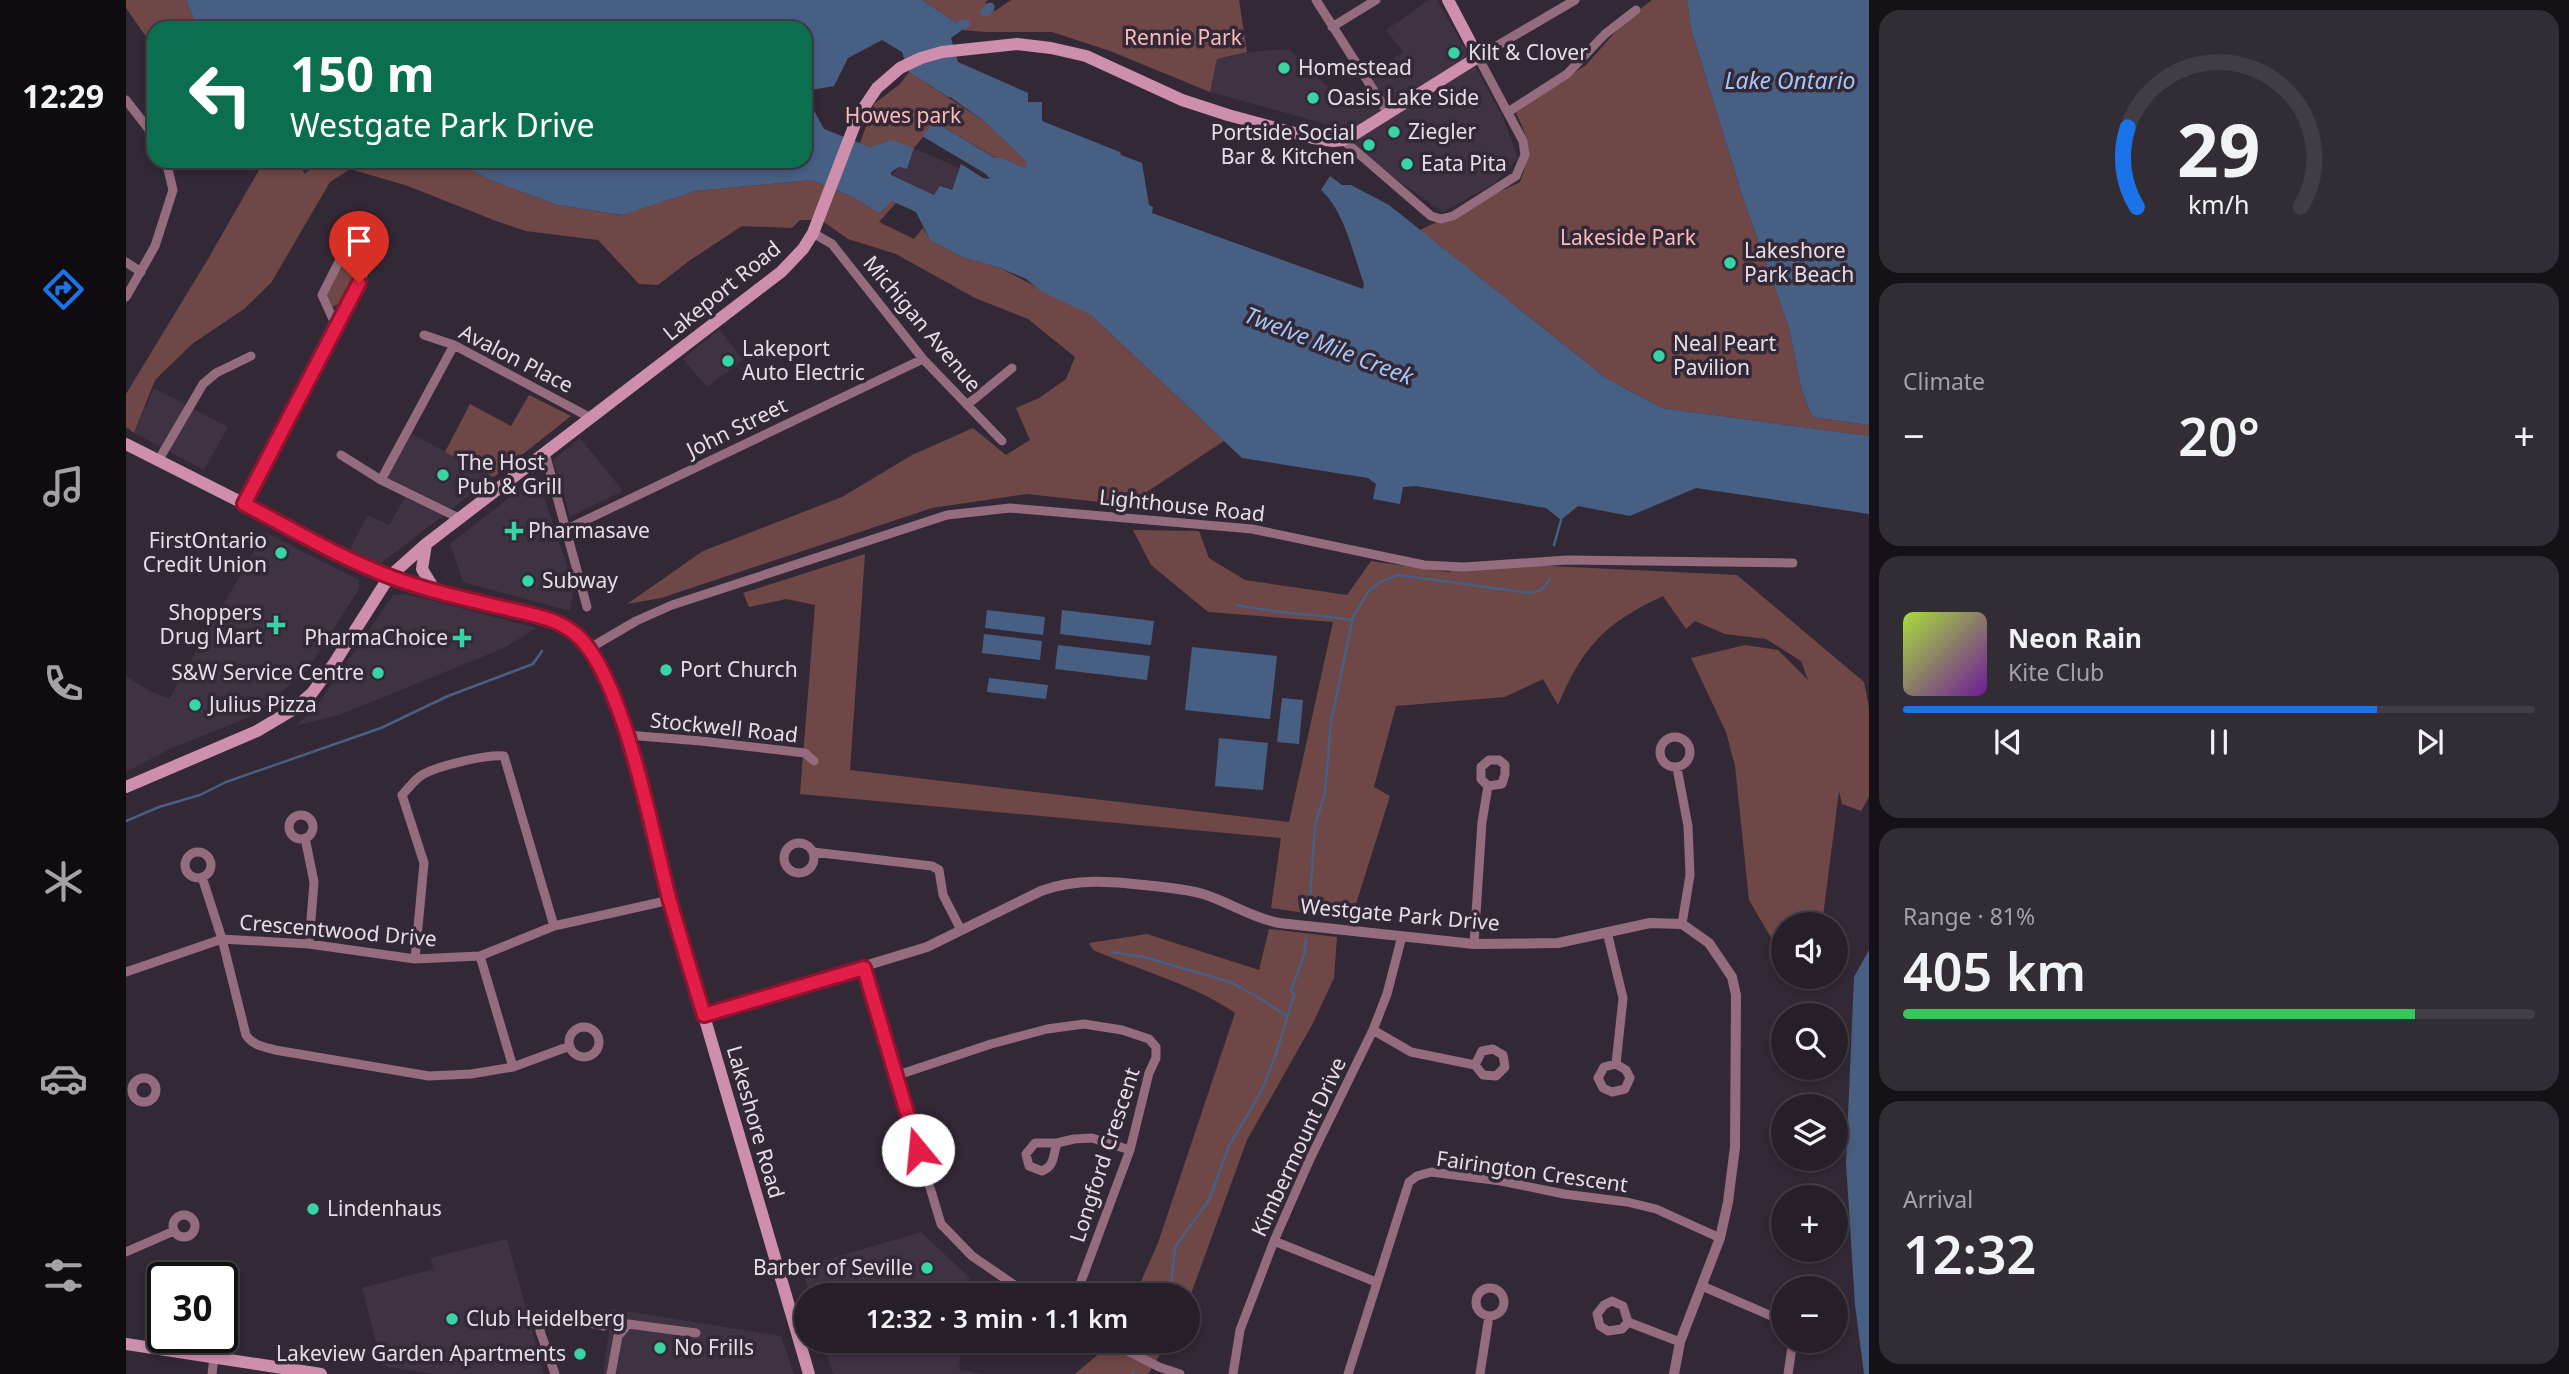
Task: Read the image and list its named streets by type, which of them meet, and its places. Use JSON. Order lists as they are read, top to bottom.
{
  "streets": {
    "main road": ["Lakeport Road", "Lakeshore Road"],
    "street": [
      "Michigan Avenue",
      "Avalon Place",
      "John Street",
      "Lighthouse Road",
      "Stockwell Road",
      "Westgate Park Drive",
      "Crescentwood Drive",
      "Kimbermount Drive",
      "Longford Crescent",
      "Fairington Crescent"
    ]
  },
  "crossings": [
    ["Lakeport Road", "Michigan Avenue"],
    ["Lakeport Road", "Avalon Place"],
    ["Lakeport Road", "Lakeshore Road"],
    ["Michigan Avenue", "John Street"],
    ["Lighthouse Road", "Lakeshore Road"],
    ["Stockwell Road", "Lakeshore Road"],
    ["Westgate Park Drive", "Lakeshore Road"],
    ["Westgate Park Drive", "Kimbermount Drive"],
    ["Crescentwood Drive", "Lakeshore Road"]
  ],
  "water": ["Lake Ontario", "Twelve Mile Creek"],
  "parks": ["Rennie Park", "Howes park", "Lakeside Park"],
  "places": {
    "other": [
      "Kilt & Clover",
      "Homestead",
      "Oasis Lake Side",
      "Ziegler",
      "Portside Social Bar & Kitchen",
      "Eata Pita",
      "Lakeshore Park Beach",
      "Neal Peart Pavilion",
      "Lakeport Auto Electric",
      "The Host Pub & Grill",
      "FirstOntario Credit Union",
      "Subway",
      "Port Church",
      "S&W Service Centre",
      "Julius Pizza",
      "Lindenhaus",
      "Barber of Seville",
      "Club Heidelberg",
      "No Frills",
      "Lakeview Garden Apartments"
    ],
    "health": ["Pharmasave", "Shoppers Drug Mart", "PharmaChoice"]
  },
  "page": {
    "tabs": "12:29",
    "turn": ["150 m", "Westgate Park Drive"],
    "tile": [
      "Climate",
      ["Range · 81%", "405 km"],
      ["Arrival", "12:32"]
    ],
    "heat": ["−", "20°", "+"],
    "song": ["Neon Rain", "Kite Club"],
    "map_buttons": ["+", "−"],
    "limit": "30",
    "trip": "12:32 · 3 min · 1.1 km",
    "gauge": ["29", "km/h"]
  }
}
